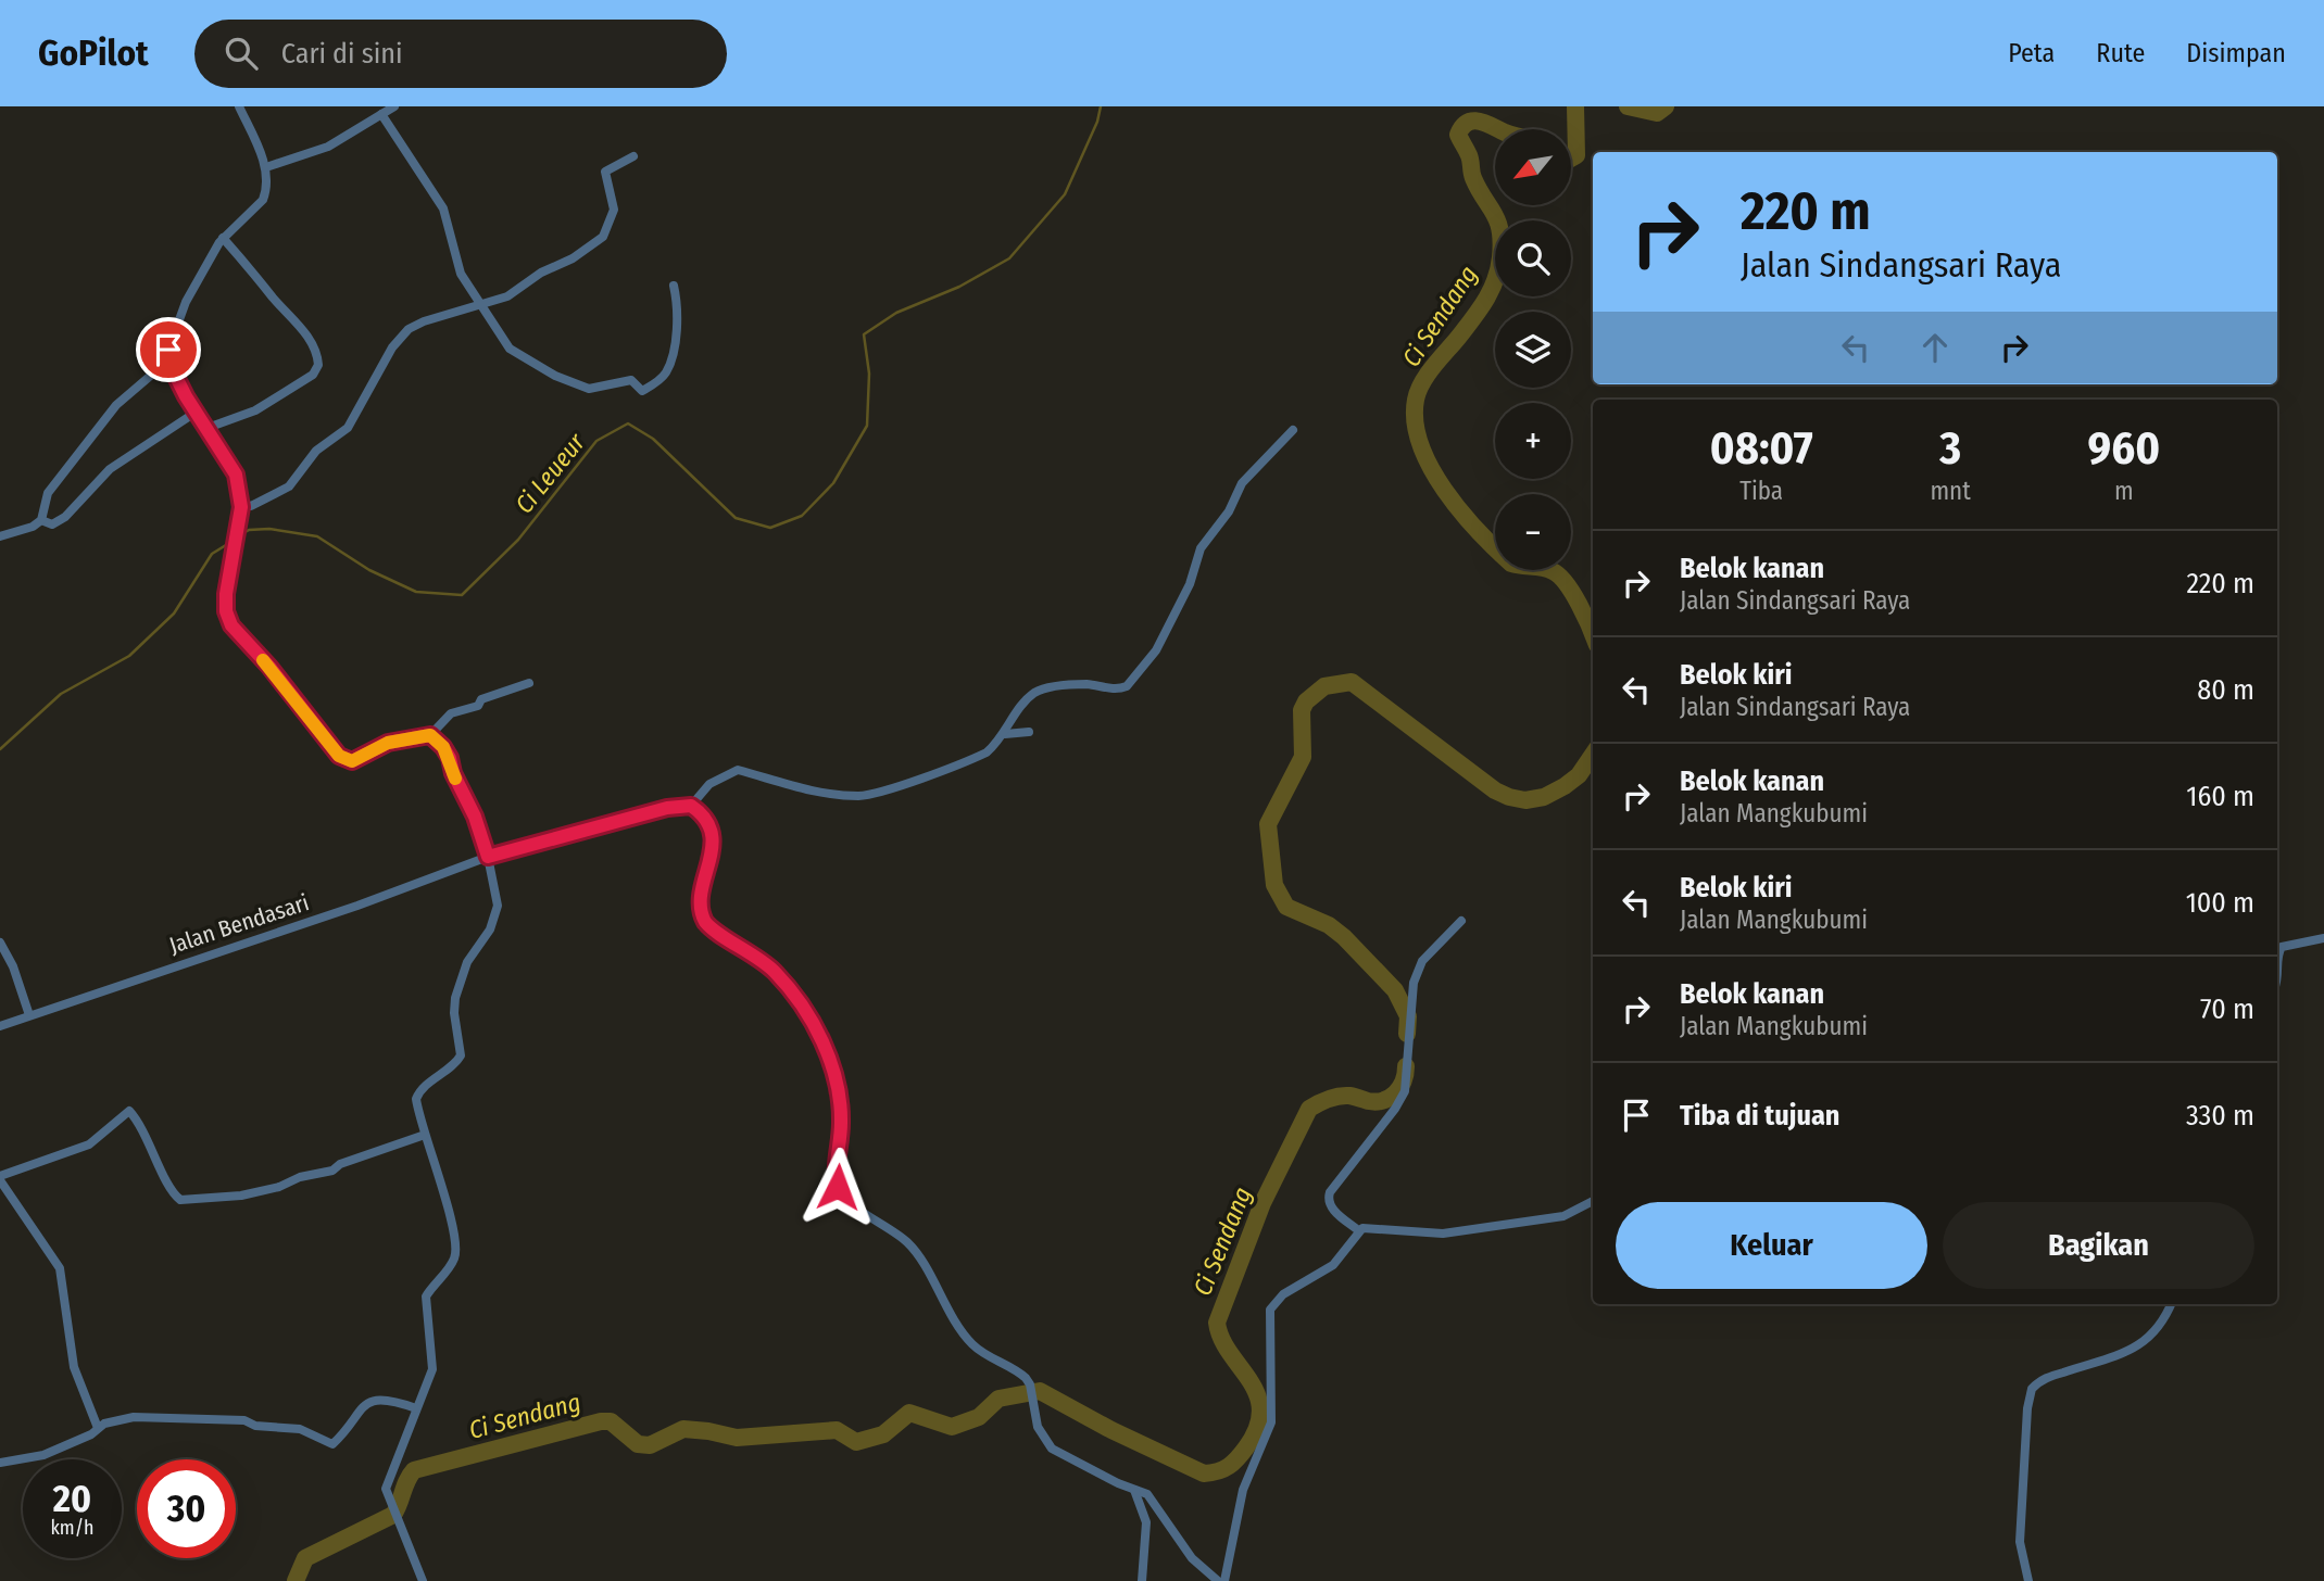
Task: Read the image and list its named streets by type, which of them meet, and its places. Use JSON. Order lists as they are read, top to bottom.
{
  "streets": {
    "street": ["Jalan Bendasari"]
  },
  "water": ["Ci Sendang", "Ci Leueur"],
  "north": "bottom left",
  "page": {
    "header": "GoPilot",
    "search": "Cari di sini",
    "nav": ["Peta", "Rute", "Disimpan"],
    "map_buttons": ["+", "−"],
    "turn": ["220 m", "Jalan Sindangsari Raya"],
    "eta": [
      "08:07",
      "Tiba",
      "3",
      "mnt",
      "960",
      "m"
    ],
    "list": [
      {
        "name": "Belok kanan",
        "note": "Jalan Sindangsari Raya",
        "value": "220 m"
      },
      {
        "name": "Belok kiri",
        "note": "Jalan Sindangsari Raya",
        "value": "80 m"
      },
      {
        "name": "Belok kanan",
        "note": "Jalan Mangkubumi",
        "value": "160 m"
      },
      {
        "name": "Belok kiri",
        "note": "Jalan Mangkubumi",
        "value": "100 m"
      },
      {
        "name": "Belok kanan",
        "note": "Jalan Mangkubumi",
        "value": "70 m"
      },
      {
        "name": "Tiba di tujuan",
        "value": "330 m"
      }
    ],
    "buttons": ["Keluar", "Bagikan"],
    "speed": "20 km/h",
    "limit": "30"
  }
}
